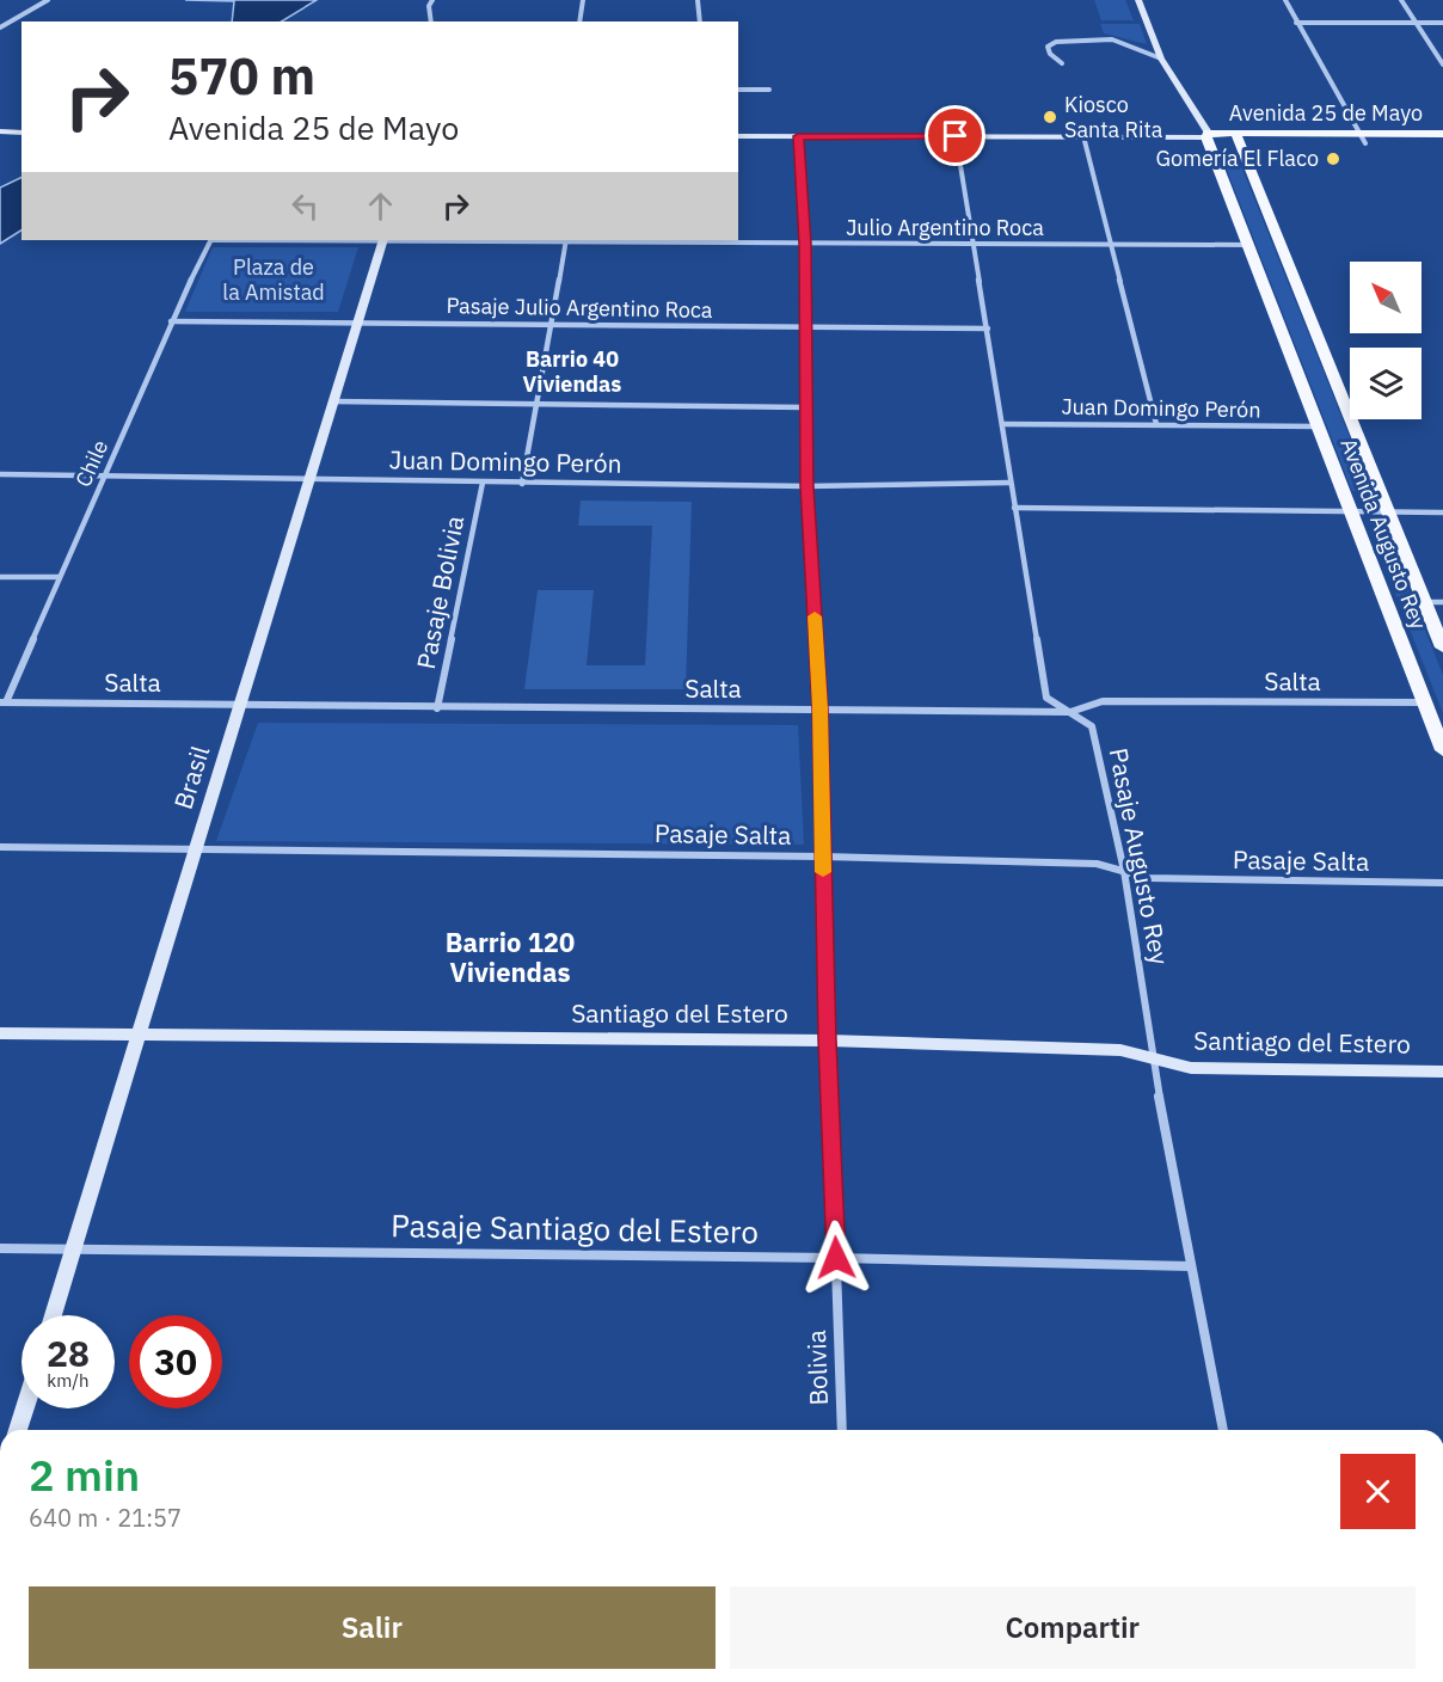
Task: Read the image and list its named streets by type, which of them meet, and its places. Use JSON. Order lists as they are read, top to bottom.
{
  "streets": {
    "main road": ["Avenida 25 de Mayo", "Avenida Augusto Rey"],
    "street": [
      "Julio Argentino Roca",
      "Pasaje Julio Argentino Roca",
      "Juan Domingo Perón",
      "Chile",
      "Pasaje Bolivia",
      "Salta",
      "Brasil",
      "Pasaje Salta",
      "Pasaje Augusto Rey",
      "Santiago del Estero",
      "Pasaje Santiago del Estero",
      "Bolivia"
    ]
  },
  "crossings": [
    ["Avenida 25 de Mayo", "Avenida Augusto Rey"],
    ["Avenida 25 de Mayo", "Pasaje Augusto Rey"],
    ["Avenida 25 de Mayo", "Bolivia"],
    ["Julio Argentino Roca", "Avenida Augusto Rey"],
    ["Julio Argentino Roca", "Pasaje Augusto Rey"],
    ["Julio Argentino Roca", "Bolivia"],
    ["Pasaje Julio Argentino Roca", "Chile"],
    ["Pasaje Julio Argentino Roca", "Brasil"],
    ["Pasaje Julio Argentino Roca", "Pasaje Augusto Rey"],
    ["Pasaje Julio Argentino Roca", "Bolivia"],
    ["Juan Domingo Perón", "Chile"],
    ["Juan Domingo Perón", "Avenida Augusto Rey"],
    ["Juan Domingo Perón", "Pasaje Bolivia"],
    ["Juan Domingo Perón", "Brasil"],
    ["Juan Domingo Perón", "Pasaje Augusto Rey"],
    ["Juan Domingo Perón", "Bolivia"],
    ["Chile", "Salta"],
    ["Avenida Augusto Rey", "Salta"],
    ["Pasaje Bolivia", "Salta"],
    ["Salta", "Brasil"],
    ["Salta", "Pasaje Augusto Rey"],
    ["Salta", "Bolivia"],
    ["Brasil", "Pasaje Salta"],
    ["Brasil", "Santiago del Estero"],
    ["Brasil", "Pasaje Santiago del Estero"],
    ["Pasaje Salta", "Pasaje Augusto Rey"],
    ["Pasaje Salta", "Bolivia"],
    ["Pasaje Augusto Rey", "Santiago del Estero"],
    ["Pasaje Augusto Rey", "Pasaje Santiago del Estero"],
    ["Santiago del Estero", "Bolivia"],
    ["Pasaje Santiago del Estero", "Bolivia"]
  ],
  "districts": ["Barrio 40 Viviendas", "Barrio 120 Viviendas"],
  "parks": ["Plaza de la Amistad"],
  "places": ["Kiosco Santa Rita", "Gomería El Flaco"],
  "north": "top left",
  "page": {
    "turn": ["570 m", "Avenida 25 de Mayo"],
    "speed": "28 km/h",
    "limit": "30",
    "heading": ["2 min", "640 m · 21:57"],
    "buttons": ["Salir", "Compartir"]
  }
}
